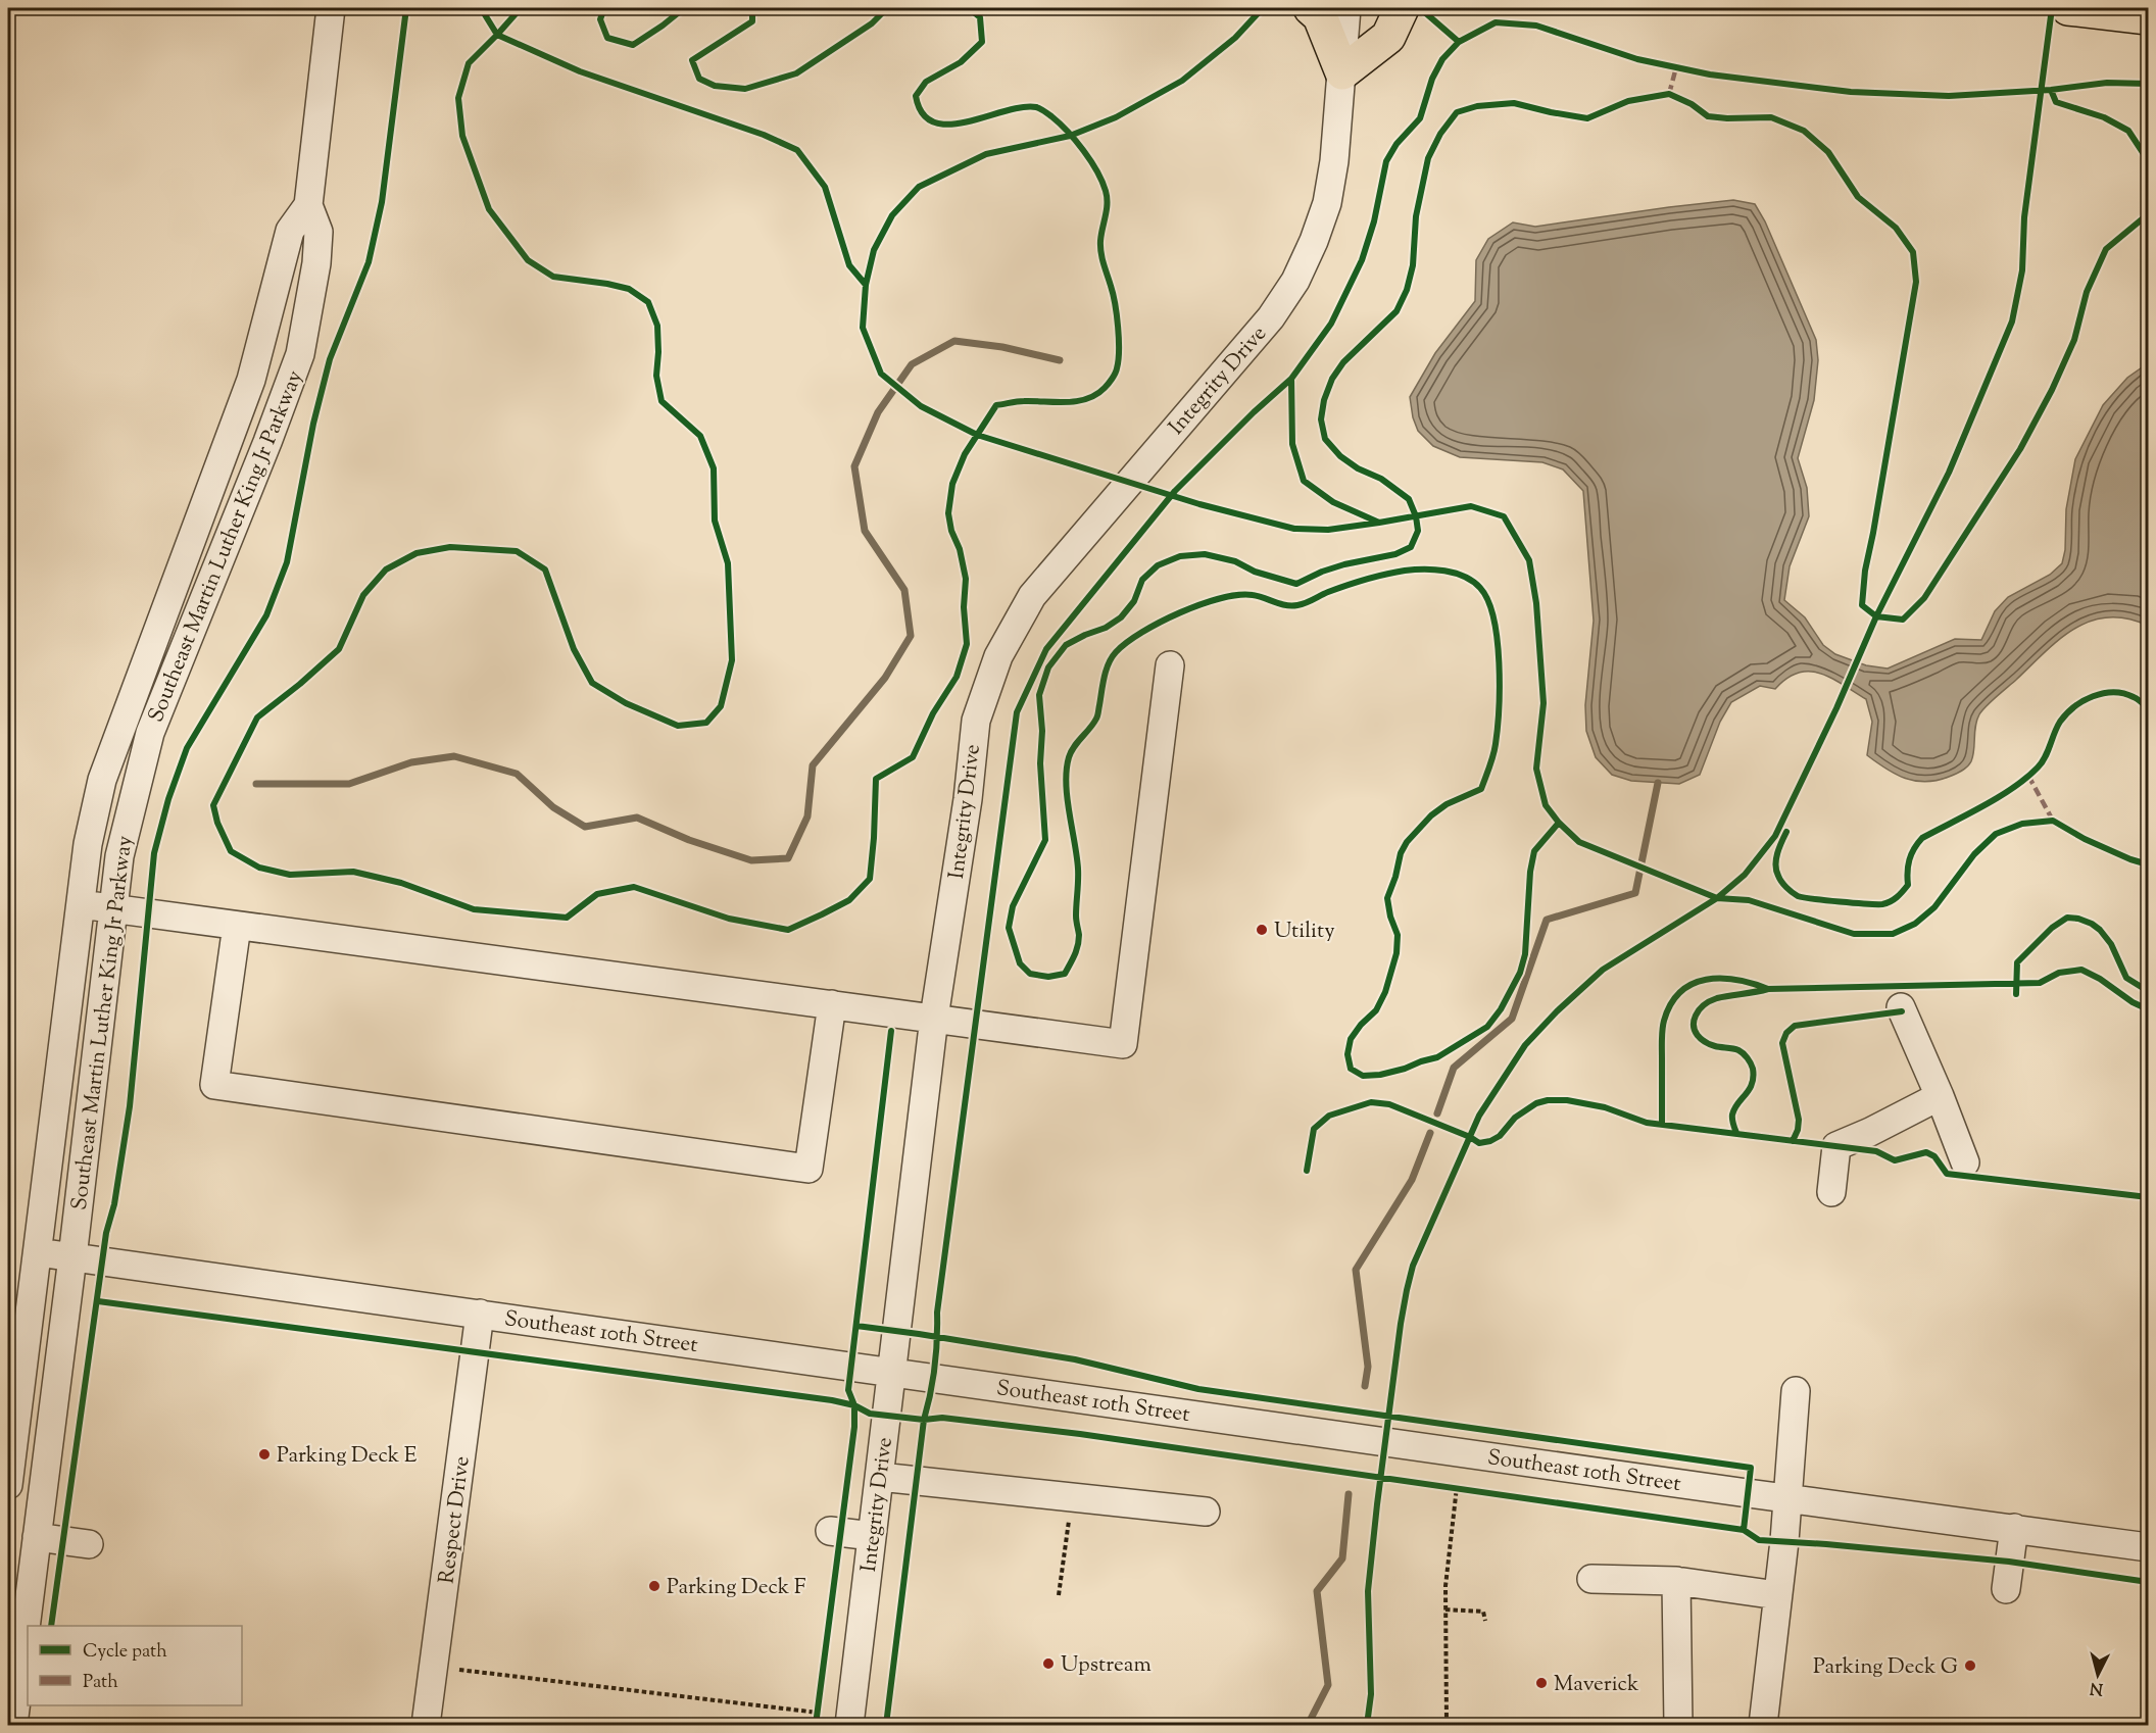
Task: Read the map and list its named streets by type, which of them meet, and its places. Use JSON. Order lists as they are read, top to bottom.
{
  "streets": {
    "street": [
      "Integrity Drive",
      "Southeast Martin Luther King Jr Parkway",
      "Southeast 10th Street",
      "Respect Drive"
    ]
  },
  "crossings": [
    ["Integrity Drive", "Southeast 10th Street"],
    ["Southeast Martin Luther King Jr Parkway", "Southeast 10th Street"],
    ["Southeast 10th Street", "Respect Drive"]
  ],
  "places": [
    "Utility",
    "Parking Deck E",
    "Parking Deck F",
    "Upstream",
    "Parking Deck G",
    "Maverick"
  ],
  "legend": ["Cycle path", "Path"],
  "north": "bottom"
}
